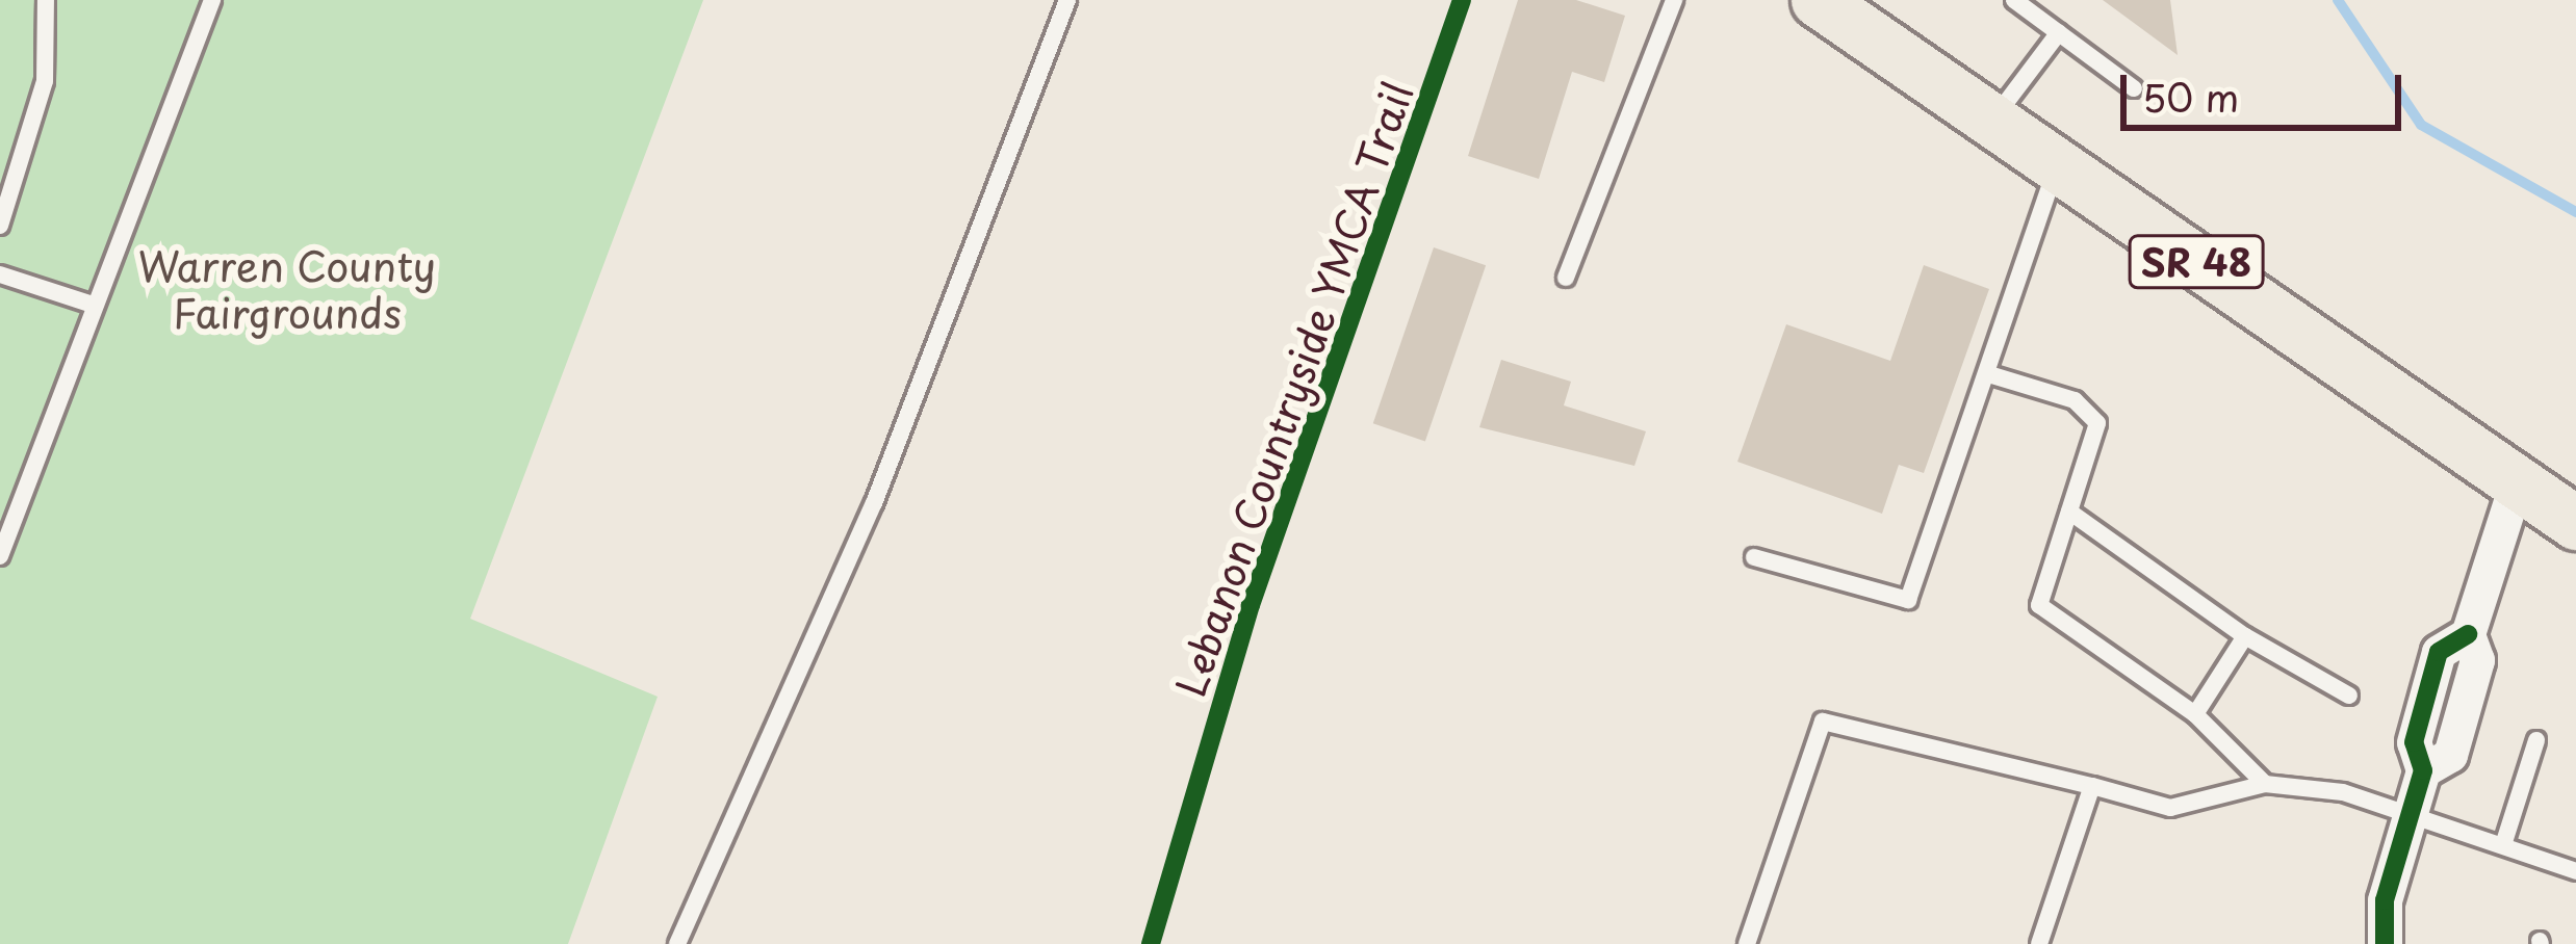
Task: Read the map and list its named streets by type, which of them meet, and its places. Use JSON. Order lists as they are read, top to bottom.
{
  "streets": {
    "main road": ["SR 48"],
    "cycle path": ["Lebanon Countryside YMCA Trail"]
  },
  "parks": ["Warren County Fairgrounds"],
  "scale_bar": "50 m"
}
